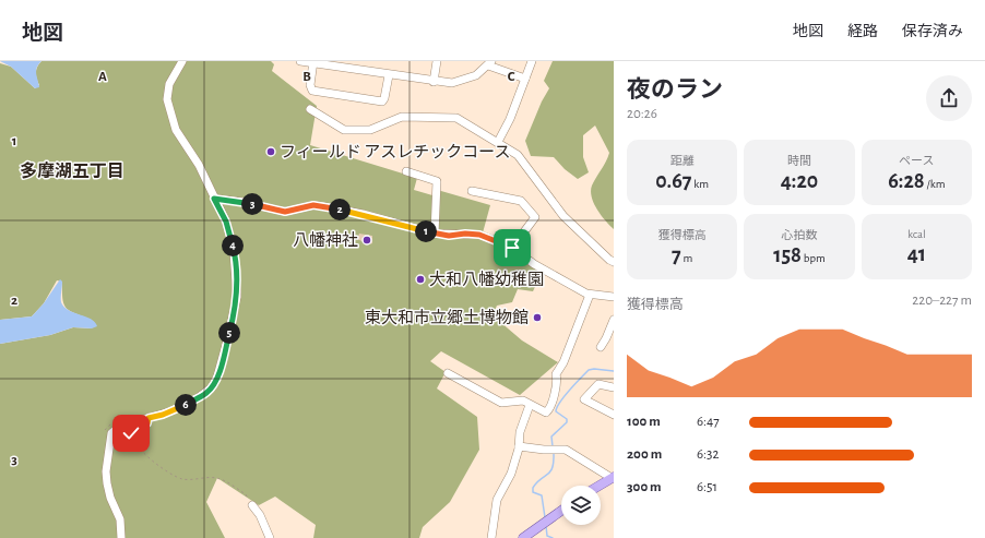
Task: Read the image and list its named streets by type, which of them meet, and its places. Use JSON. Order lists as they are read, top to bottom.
{
  "districts": ["多摩湖五丁目"],
  "places": [
    "フィールド アスレチックコース",
    "八幡神社",
    "大和八幡幼稚園",
    "東大和市立郷土博物館"
  ],
  "page": {
    "header": "地図",
    "nav": ["地図", "経路", "保存済み"],
    "heading": ["夜のラン", "20:26"],
    "stats": [
      ["距離", "0.67 km"],
      ["時間", "4:20"],
      ["ペース", "6:28 /km"],
      ["獲得標高", "7 m"],
      ["心拍数", "158 bpm"],
      ["kcal", "41"]
    ],
    "pins": [
      "3",
      "2",
      "1",
      "4",
      "5",
      "6"
    ],
    "chart": ["獲得標高", "220–227 m"],
    "list": [
      {
        "name": "100 m",
        "note": "6:47"
      },
      {
        "name": "200 m",
        "note": "6:32"
      },
      {
        "name": "300 m",
        "note": "6:51"
      }
    ]
  },
  "grid": {
    "columns": ["A", "B", "C"],
    "rows": ["1", "2", "3"]
  }
}
